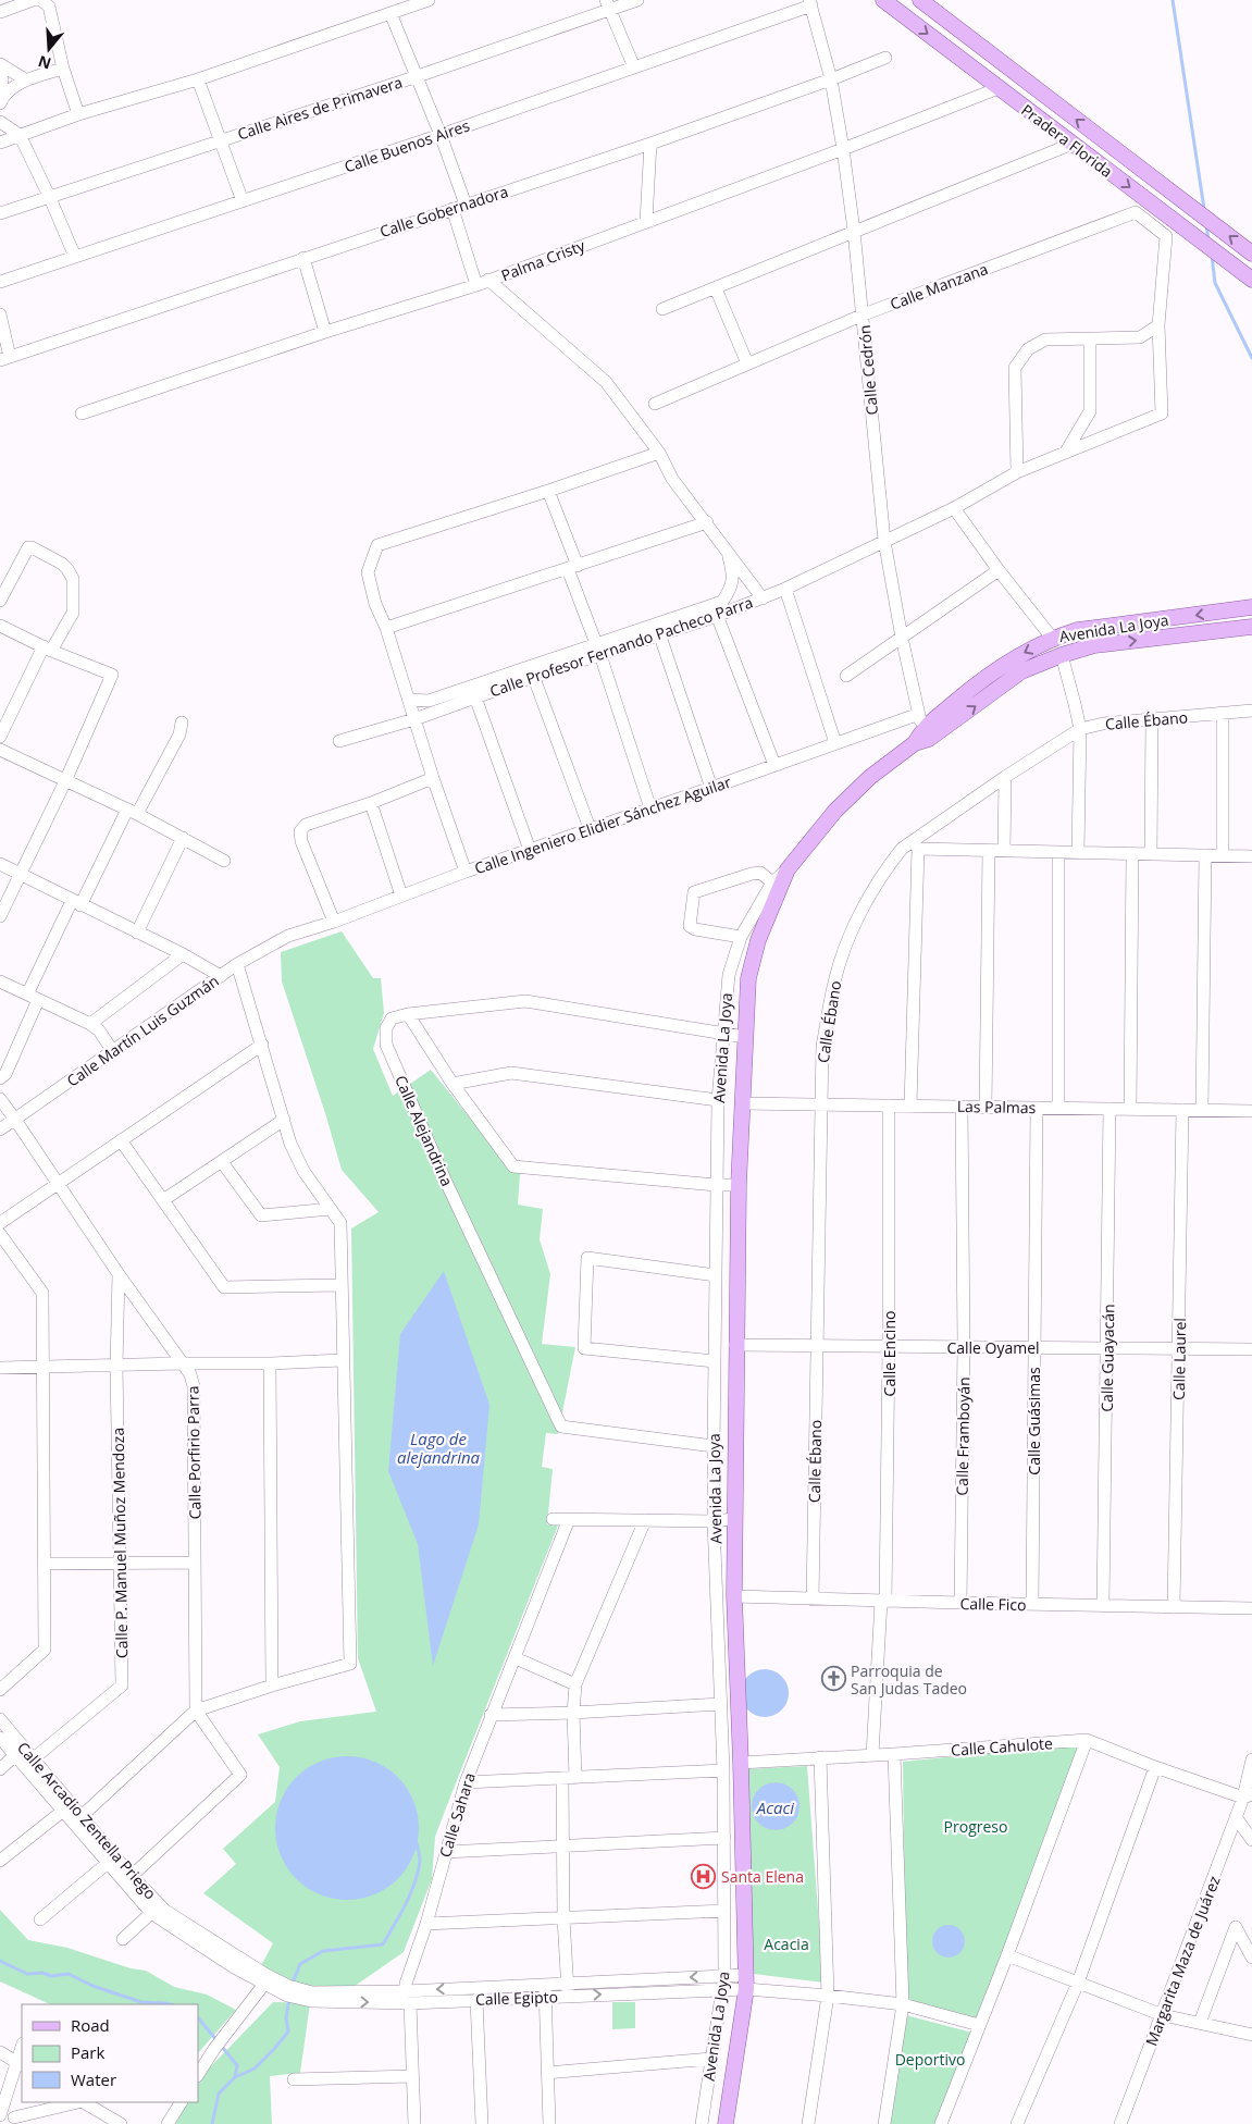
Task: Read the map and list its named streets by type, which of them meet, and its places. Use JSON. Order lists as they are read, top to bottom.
{
  "streets": {
    "main road": ["Pradera Florida", "Avenida La Joya"],
    "street": [
      "Calle Aires de Primavera",
      "Calle Buenos Aires",
      "Calle Gobernadora",
      "Palma Cristy",
      "Calle Manzana",
      "Calle Cedrón",
      "Calle Profesor Fernando Pacheco Parra",
      "Calle Ébano",
      "Calle Ingeniero Elidier Sánchez Aguilar",
      "Calle Martín Luis Guzmán",
      "Las Palmas",
      "Calle Alejandrina",
      "Calle Oyamel",
      "Calle Encino",
      "Calle Guayacán",
      "Calle Laurel",
      "Calle Guásimas",
      "Calle Framboyán",
      "Calle Porfirio Parra",
      "Calle P. Manuel Muñoz Mendoza",
      "Calle Fico",
      "Calle Cahulote",
      "Calle Sahara",
      "Calle Arcadio Zentella Priego",
      "Margarita Maza de Juárez",
      "Calle Egipto"
    ]
  },
  "crossings": [
    ["Pradera Florida", "Palma Cristy"],
    ["Calle Buenos Aires", "Calle Cedrón"],
    ["Calle Gobernadora", "Calle Cedrón"],
    ["Palma Cristy", "Calle Cedrón"],
    ["Calle Manzana", "Calle Cedrón"],
    ["Calle Manzana", "Calle Profesor Fernando Pacheco Parra"],
    ["Calle Cedrón", "Avenida La Joya"],
    ["Calle Cedrón", "Calle Profesor Fernando Pacheco Parra"],
    ["Calle Cedrón", "Calle Ingeniero Elidier Sánchez Aguilar"],
    ["Avenida La Joya", "Calle Ingeniero Elidier Sánchez Aguilar"],
    ["Avenida La Joya", "Las Palmas"],
    ["Avenida La Joya", "Calle Alejandrina"],
    ["Avenida La Joya", "Calle Oyamel"],
    ["Avenida La Joya", "Calle Fico"],
    ["Avenida La Joya", "Calle Cahulote"],
    ["Avenida La Joya", "Calle Egipto"],
    ["Calle Ébano", "Las Palmas"],
    ["Calle Ébano", "Calle Oyamel"],
    ["Calle Ébano", "Calle Fico"],
    ["Calle Ingeniero Elidier Sánchez Aguilar", "Calle Martín Luis Guzmán"],
    ["Calle Martín Luis Guzmán", "Calle Porfirio Parra"],
    ["Las Palmas", "Calle Encino"],
    ["Las Palmas", "Calle Guayacán"],
    ["Las Palmas", "Calle Laurel"],
    ["Las Palmas", "Calle Guásimas"],
    ["Las Palmas", "Calle Framboyán"],
    ["Calle Oyamel", "Calle Encino"],
    ["Calle Oyamel", "Calle Guayacán"],
    ["Calle Oyamel", "Calle Laurel"],
    ["Calle Oyamel", "Calle Guásimas"],
    ["Calle Oyamel", "Calle Framboyán"],
    ["Calle Encino", "Calle Fico"],
    ["Calle Encino", "Calle Cahulote"],
    ["Calle Guayacán", "Calle Fico"],
    ["Calle Laurel", "Calle Fico"],
    ["Calle Guásimas", "Calle Fico"],
    ["Calle Framboyán", "Calle Fico"],
    ["Calle Porfirio Parra", "Calle P. Manuel Muñoz Mendoza"],
    ["Calle P. Manuel Muñoz Mendoza", "Calle Arcadio Zentella Priego"],
    ["Calle Cahulote", "Margarita Maza de Juárez"],
    ["Calle Sahara", "Calle Egipto"],
    ["Calle Arcadio Zentella Priego", "Calle Egipto"]
  ],
  "water": ["Lago de alejandrina", "Acaci"],
  "parks": ["Progreso", "Acacia", "Deportivo"],
  "places": {
    "church": ["Parroquia de San Judas Tadeo"],
    "hospital": ["Santa Elena"]
  },
  "legend": ["Road", "Park", "Water"],
  "north": "bottom"
}
